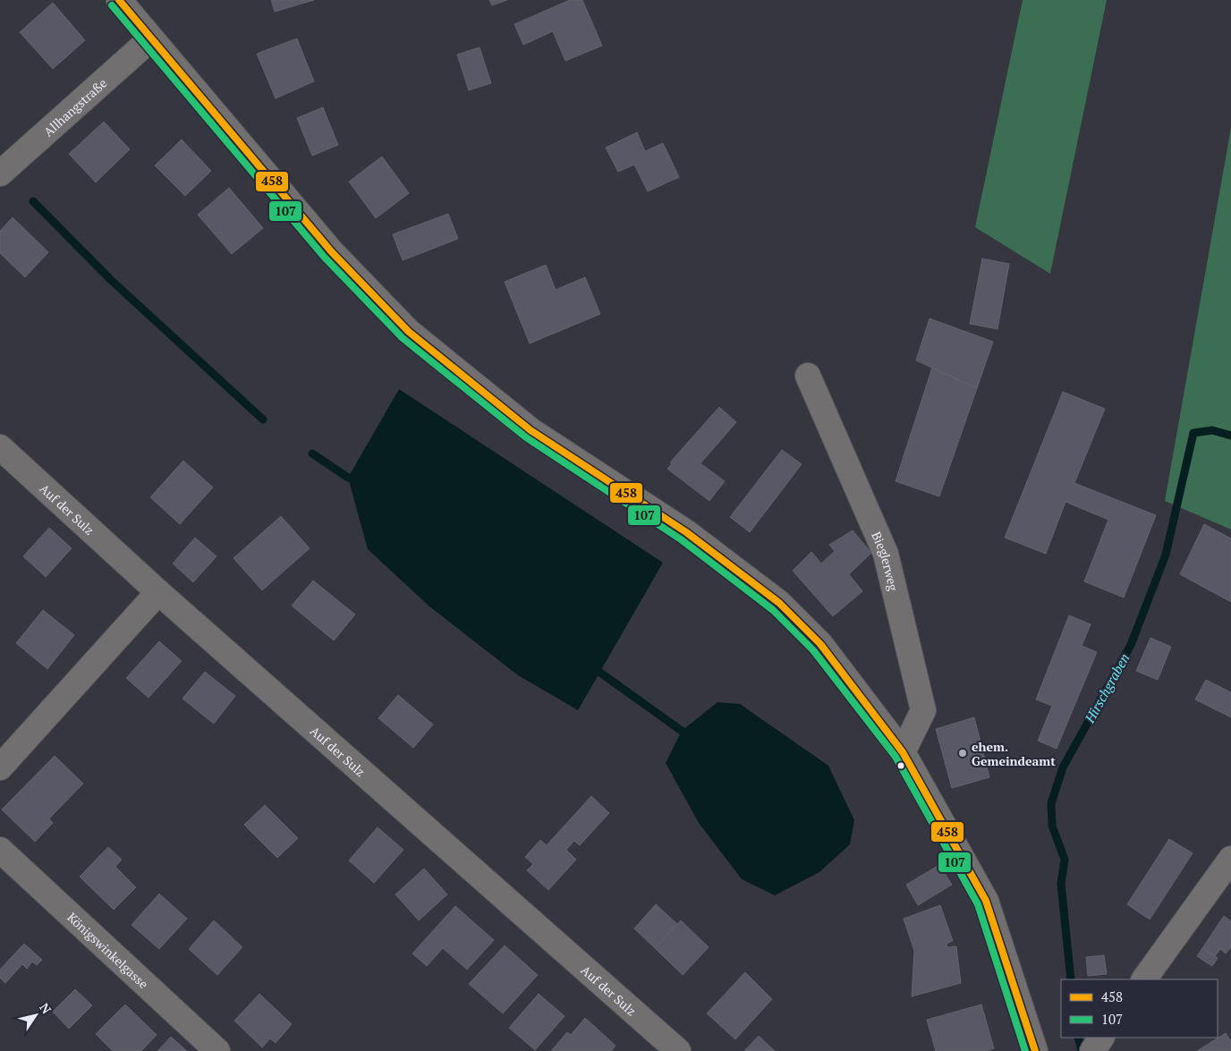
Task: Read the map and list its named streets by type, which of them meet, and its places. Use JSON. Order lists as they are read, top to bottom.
{
  "streets": {
    "street": [
      "Allhangstraße",
      "Auf der Sulz",
      "Bieglerweg",
      "Königswinkelgasse"
    ]
  },
  "water": ["Hirschgraben"],
  "places": ["ehem. Gemeindeamt"],
  "lines": ["transit line 458", "transit line 107"],
  "legend": ["458", "107"],
  "north": "top right"
}
